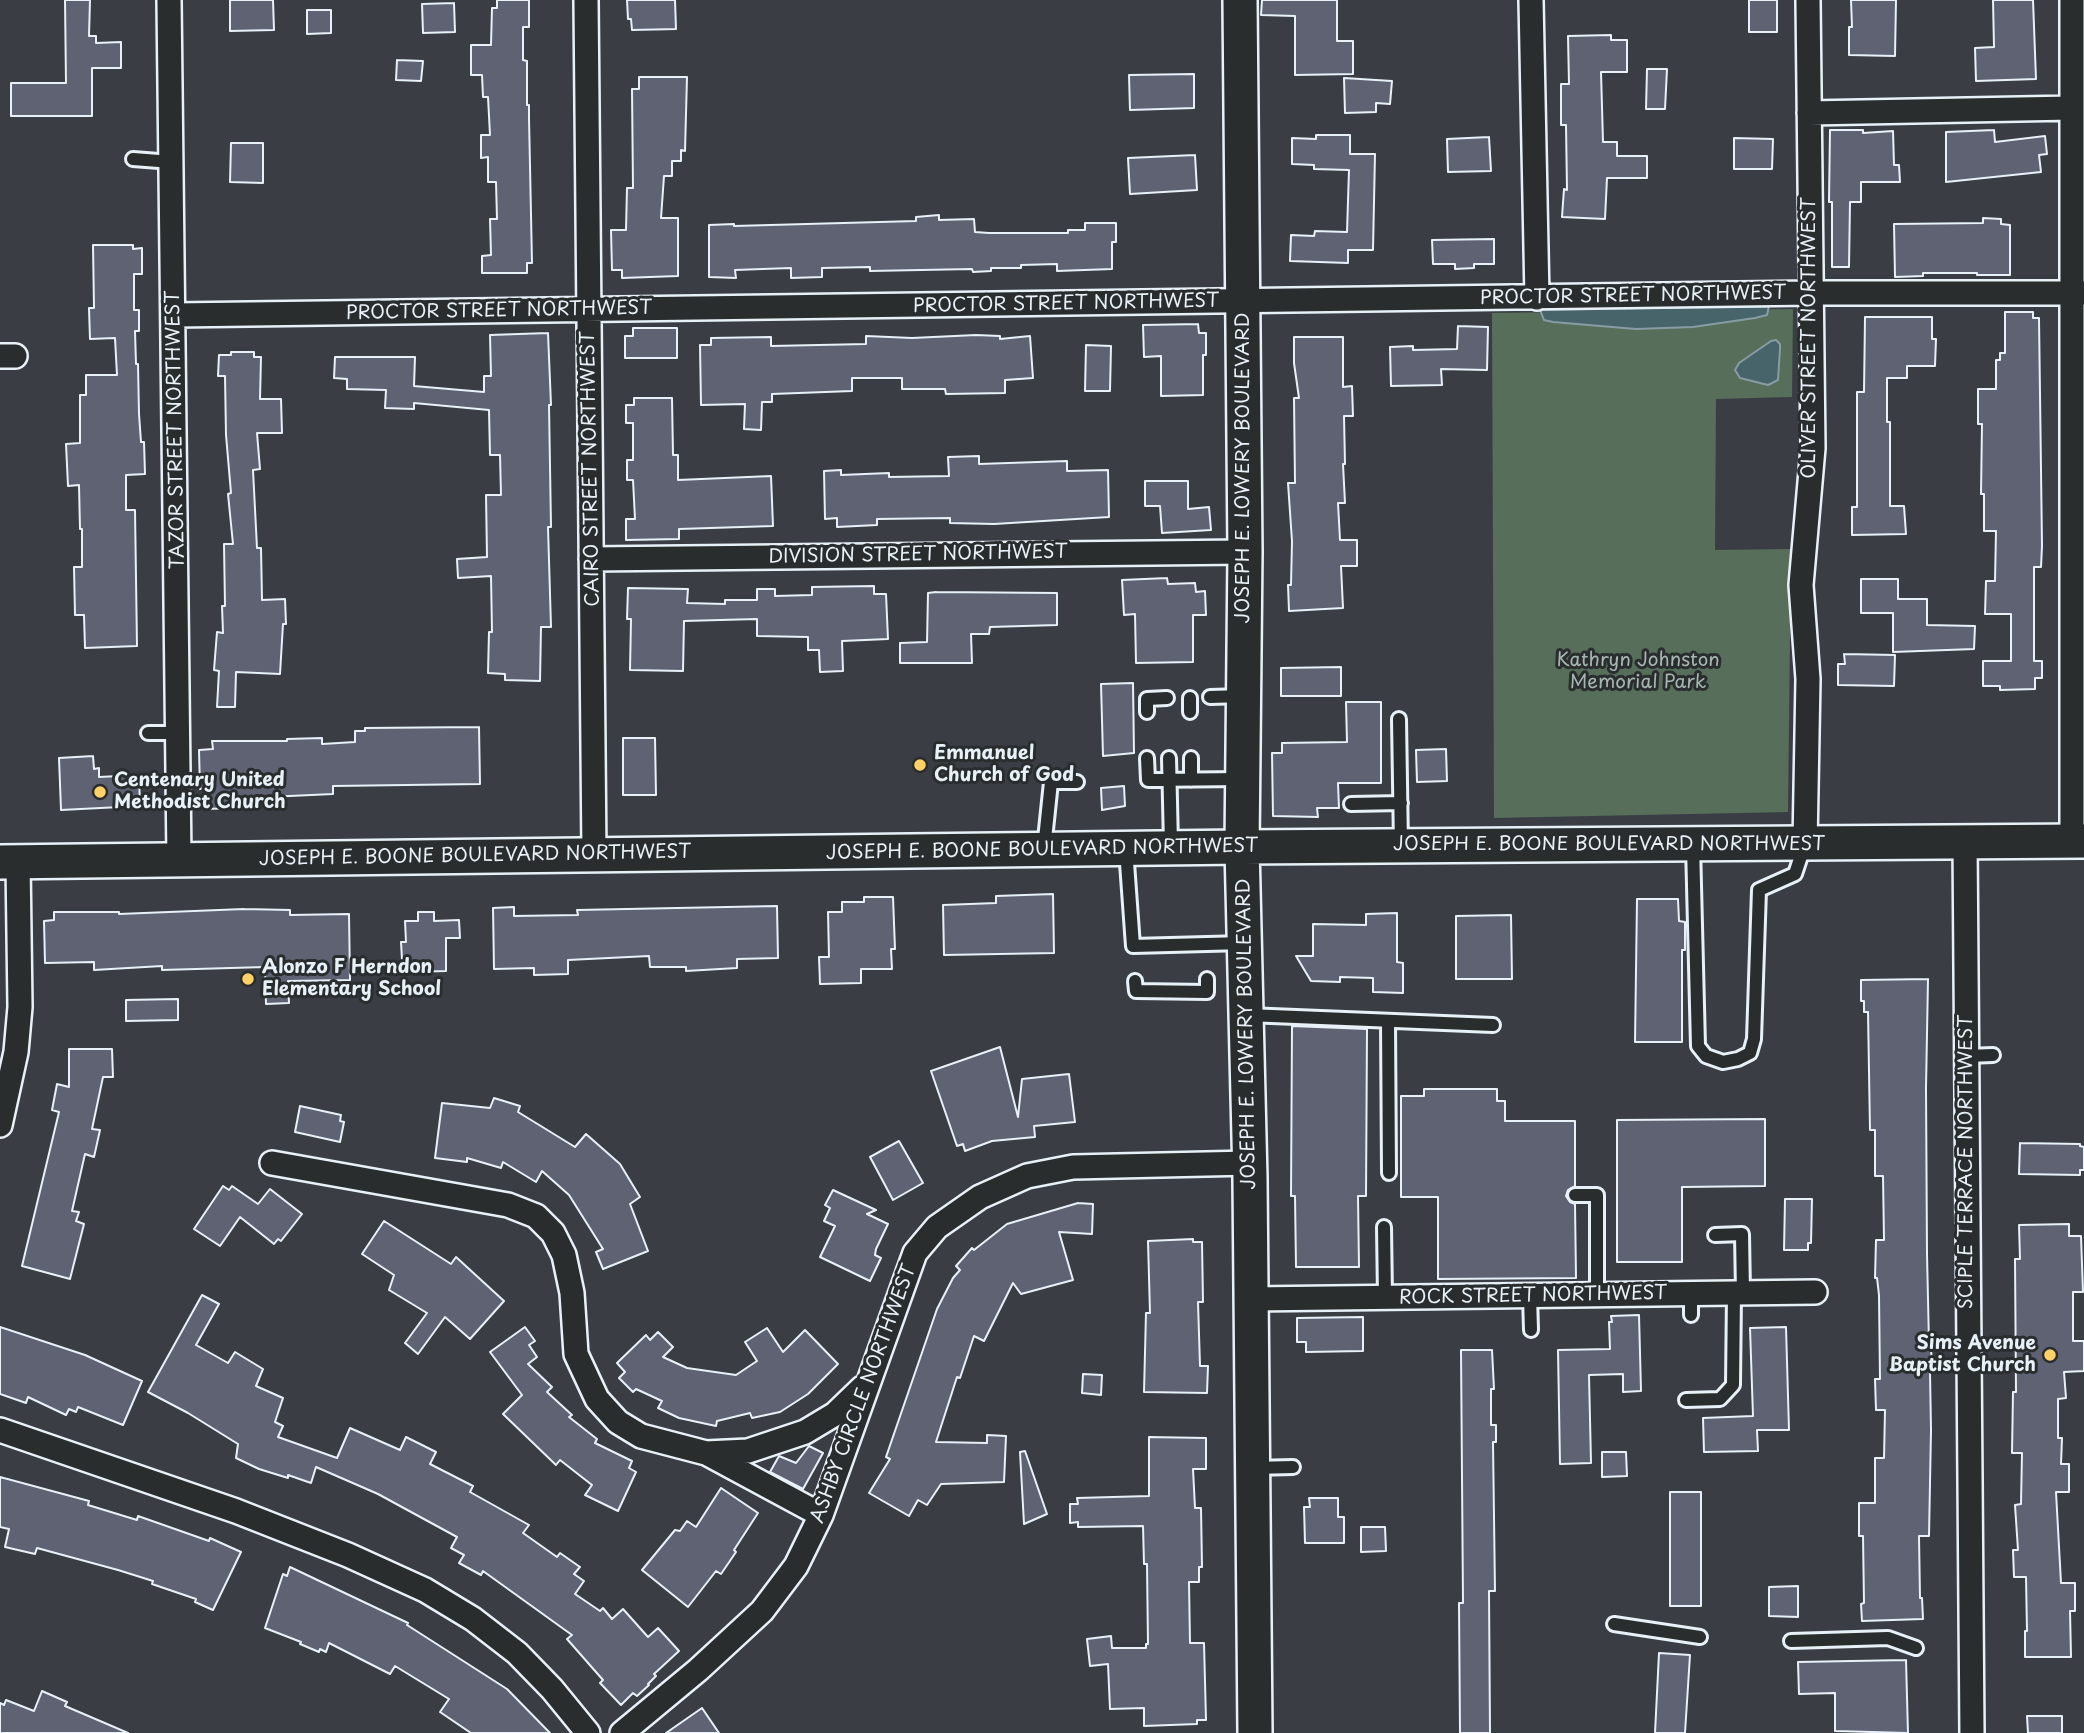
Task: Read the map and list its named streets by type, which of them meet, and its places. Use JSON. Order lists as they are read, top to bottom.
{
  "streets": {
    "main road": ["JOSEPH E. LOWERY BOULEVARD", "JOSEPH E. BOONE BOULEVARD NORTHWEST"],
    "street": [
      "PROCTOR STREET NORTHWEST",
      "OLIVER STREET NORTHWEST",
      "TAZOR STREET NORTHWEST",
      "CAIRO STREET NORTHWEST",
      "DIVISION STREET NORTHWEST",
      "SCIPLE TERRACE NORTHWEST",
      "ROCK STREET NORTHWEST",
      "ASHBY CIRCLE NORTHWEST"
    ]
  },
  "crossings": [
    ["PROCTOR STREET NORTHWEST", "OLIVER STREET NORTHWEST"],
    ["PROCTOR STREET NORTHWEST", "TAZOR STREET NORTHWEST"],
    ["PROCTOR STREET NORTHWEST", "JOSEPH E. LOWERY BOULEVARD"],
    ["PROCTOR STREET NORTHWEST", "CAIRO STREET NORTHWEST"],
    ["OLIVER STREET NORTHWEST", "JOSEPH E. BOONE BOULEVARD NORTHWEST"],
    ["TAZOR STREET NORTHWEST", "JOSEPH E. BOONE BOULEVARD NORTHWEST"],
    ["JOSEPH E. LOWERY BOULEVARD", "DIVISION STREET NORTHWEST"],
    ["JOSEPH E. LOWERY BOULEVARD", "JOSEPH E. BOONE BOULEVARD NORTHWEST"],
    ["JOSEPH E. LOWERY BOULEVARD", "ROCK STREET NORTHWEST"],
    ["JOSEPH E. LOWERY BOULEVARD", "ASHBY CIRCLE NORTHWEST"],
    ["CAIRO STREET NORTHWEST", "DIVISION STREET NORTHWEST"],
    ["CAIRO STREET NORTHWEST", "JOSEPH E. BOONE BOULEVARD NORTHWEST"],
    ["JOSEPH E. BOONE BOULEVARD NORTHWEST", "SCIPLE TERRACE NORTHWEST"]
  ],
  "parks": ["Kathryn Johnston Memorial Park"],
  "places": [
    "Emmanuel Church of God",
    "Centenary United Methodist Church",
    "Alonzo F Herndon Elementary School",
    "Sims Avenue Baptist Church"
  ]
}
